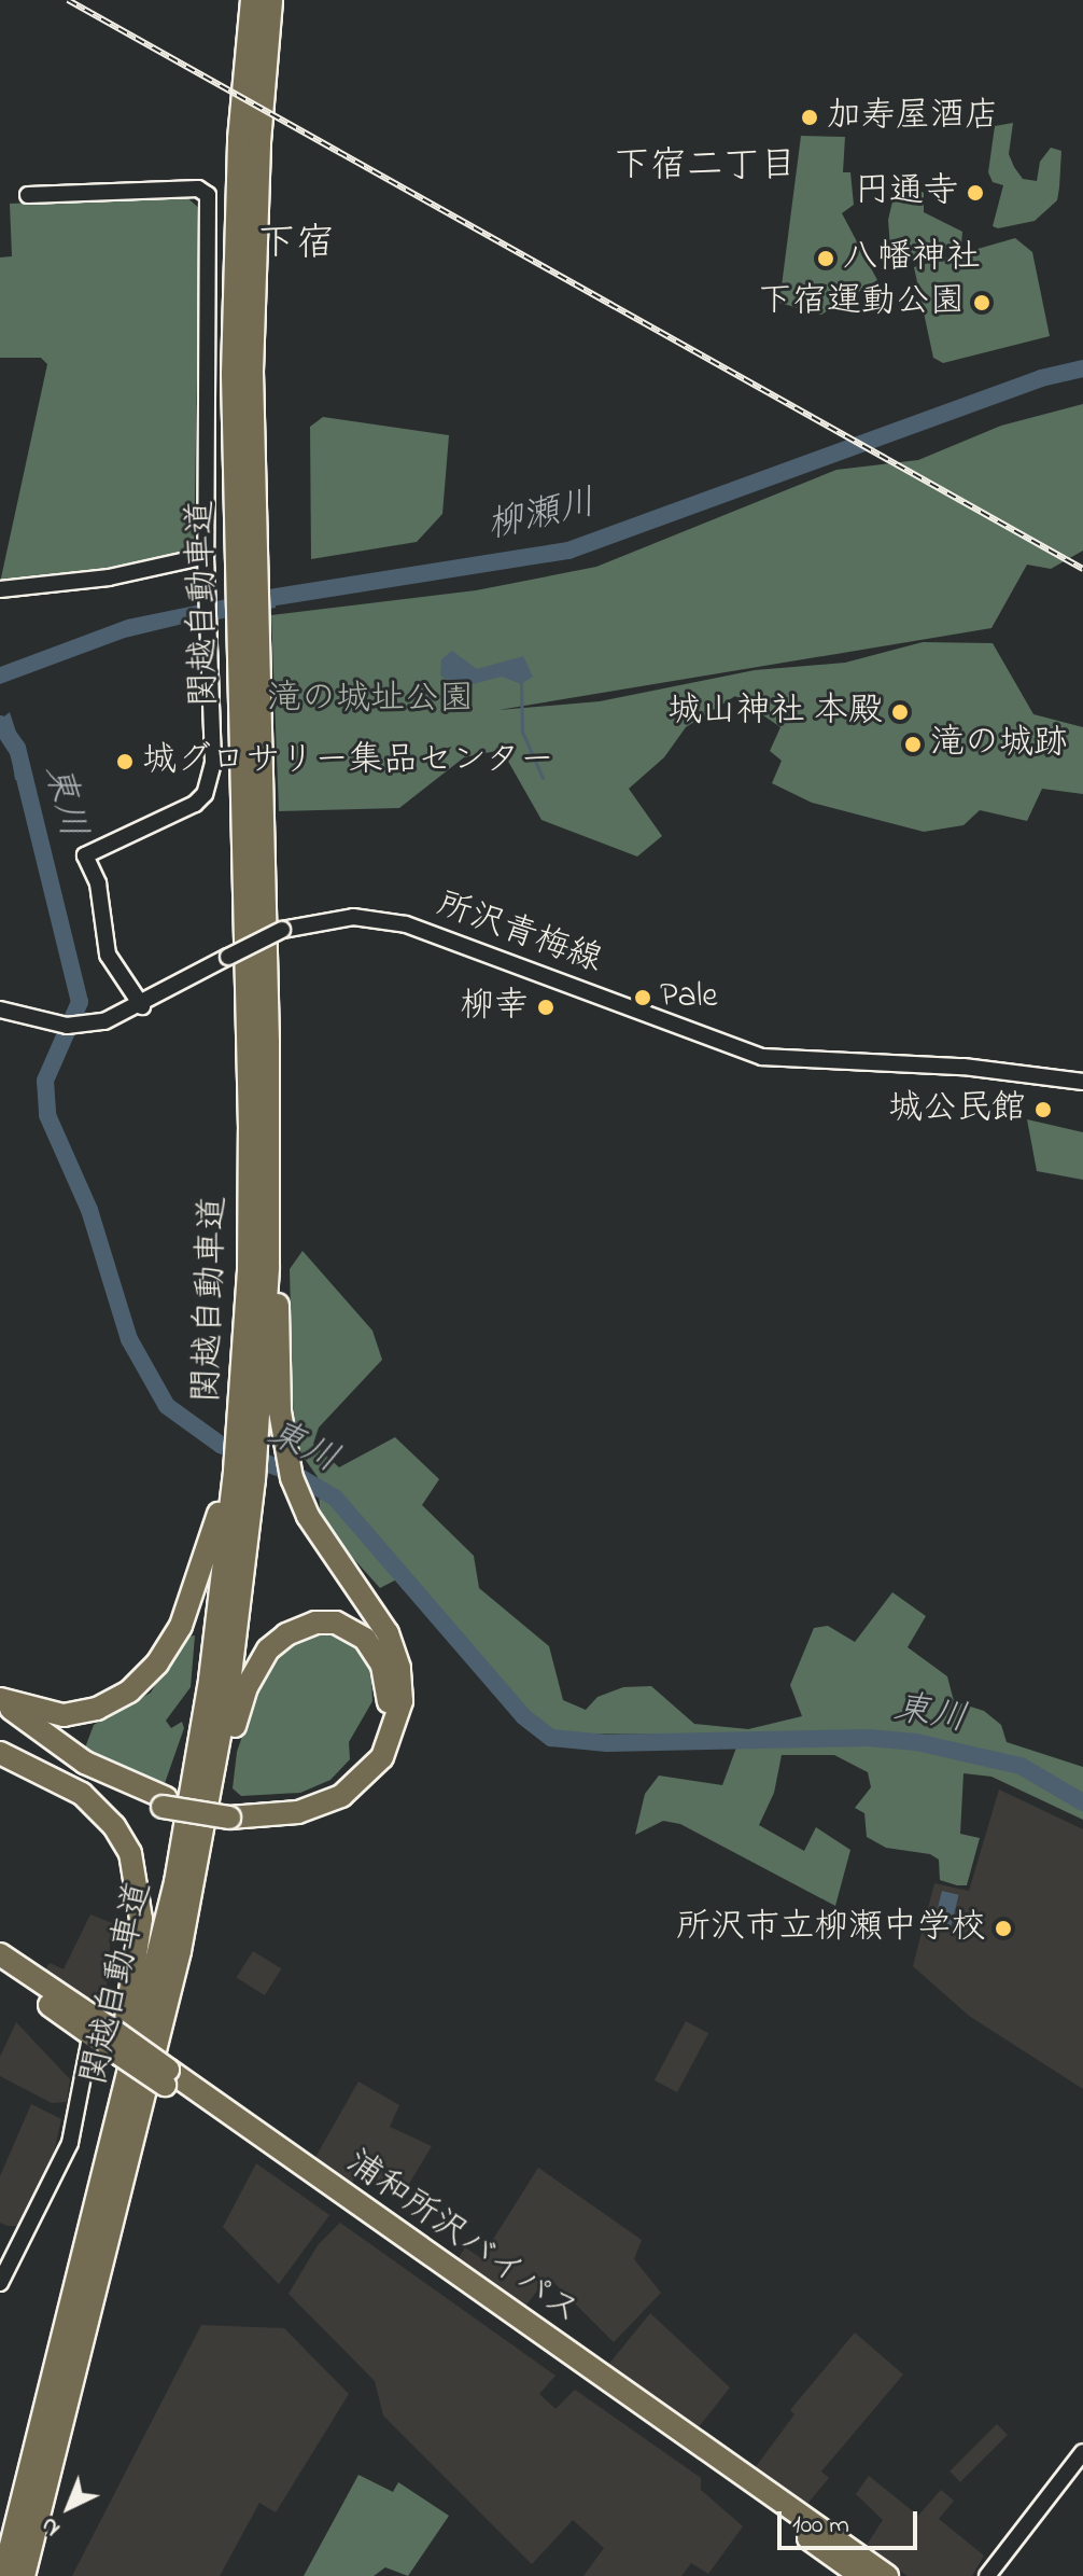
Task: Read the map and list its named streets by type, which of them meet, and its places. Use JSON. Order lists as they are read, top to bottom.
{
  "streets": {
    "highway": ["関越自動車道", "浦和所沢バイパス"],
    "street": ["所沢青梅線"]
  },
  "districts": ["下宿二丁目", "下宿"],
  "water": ["柳瀬川", "東川"],
  "parks": ["滝の城址公園"],
  "places": [
    "加寿屋酒店",
    "円通寺",
    "八幡神社",
    "下宿運動公園",
    "城山神社 本殿",
    "滝の城跡",
    "城グロサリー集品センター",
    "Pale",
    "柳幸",
    "城公民館",
    "所沢市立柳瀬中学校"
  ],
  "scale_bar": "100 m",
  "north": "bottom left"
}
